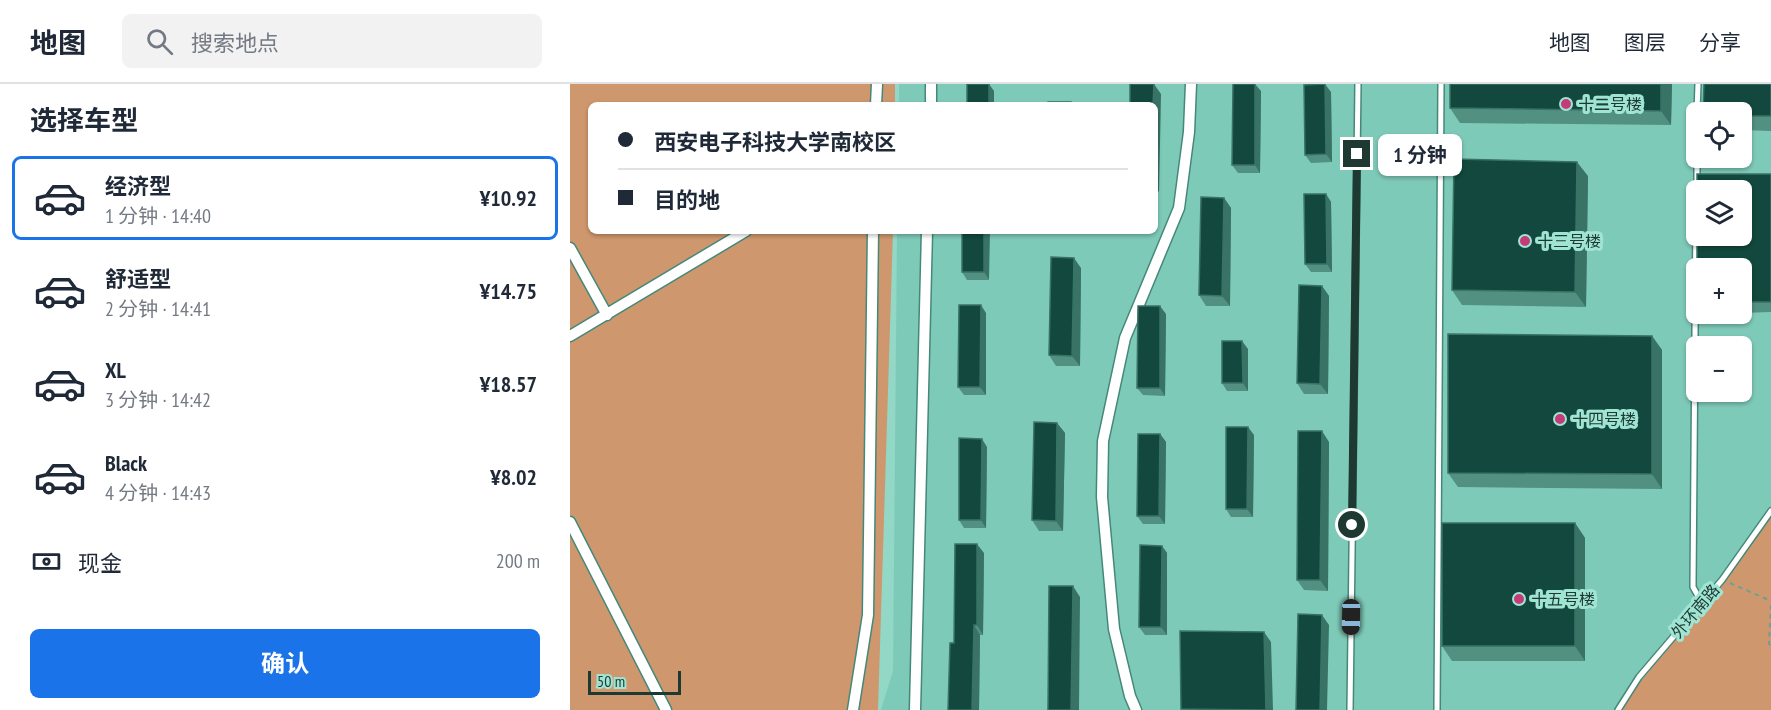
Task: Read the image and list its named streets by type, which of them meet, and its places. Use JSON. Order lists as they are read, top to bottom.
{
  "streets": {
    "lane": ["外环南路"]
  },
  "places": [
    "十二号楼",
    "十三号楼",
    "十四号楼",
    "十五号楼"
  ],
  "scale_bar": "50 m",
  "page": {
    "header": "地图",
    "search": "搜索地点",
    "nav": ["地图", "图层", "分享"],
    "heading": "选择车型",
    "map_buttons": ["+", "−"],
    "banner": ["西安电子科技大学南校区", "目的地"],
    "bubble": "1 分钟",
    "list": [
      {
        "name": "经济型",
        "note": "1 分钟 · 14:40",
        "value": "¥10.92"
      },
      {
        "name": "舒适型",
        "note": "2 分钟 · 14:41",
        "value": "¥14.75"
      },
      {
        "name": "XL",
        "note": "3 分钟 · 14:42",
        "value": "¥18.57"
      },
      {
        "name": "Black",
        "note": "4 分钟 · 14:43",
        "value": "¥8.02"
      }
    ],
    "pay": ["现金", "200 m"],
    "buttons": "确认",
    "scale": "50 m"
  }
}
